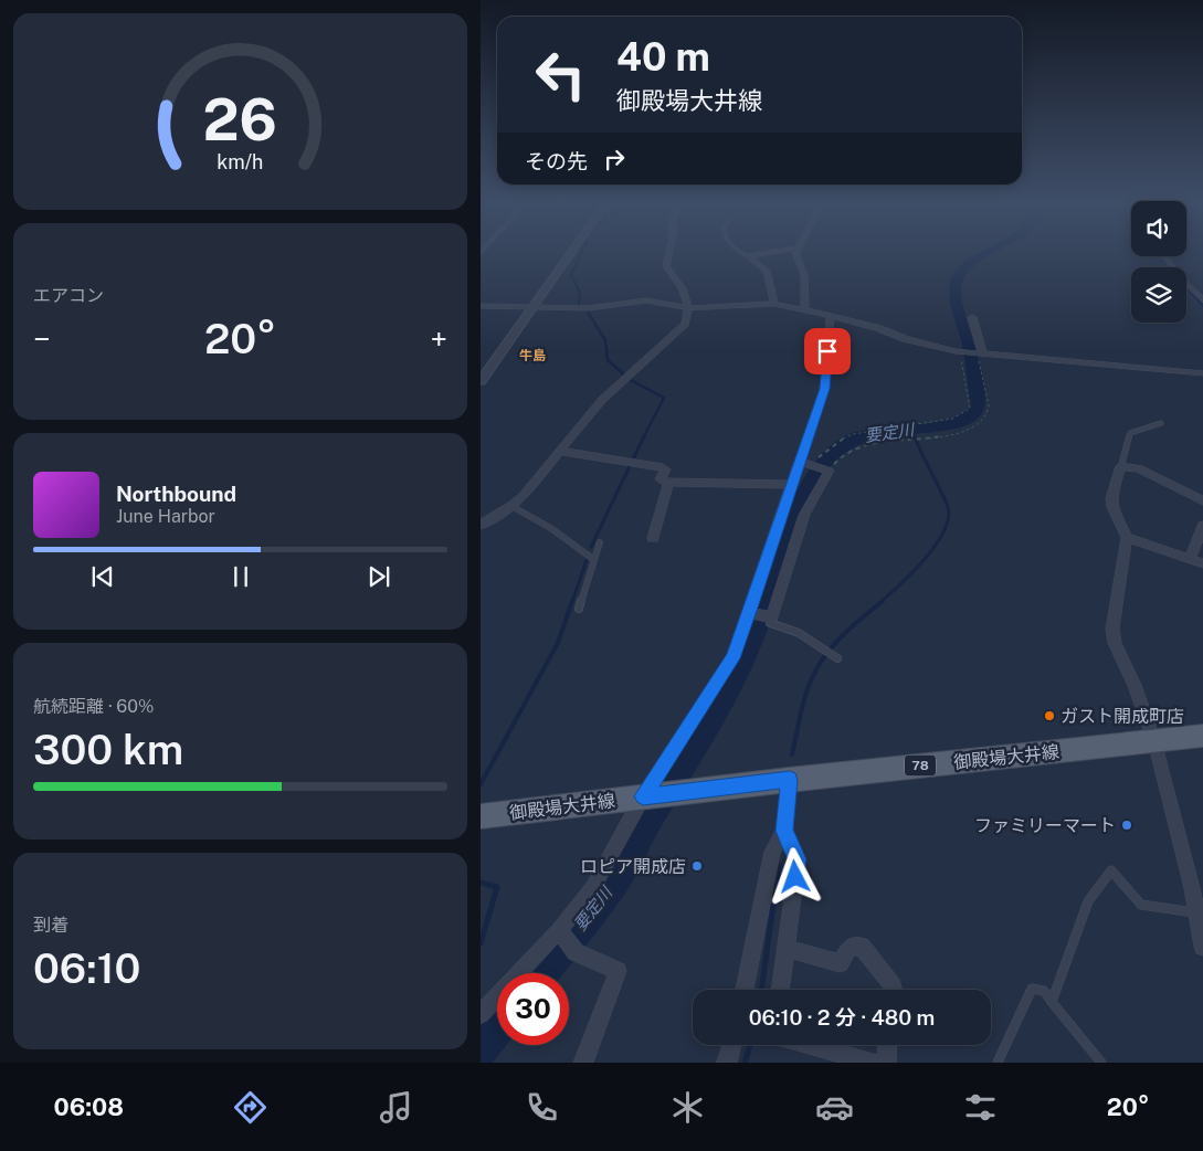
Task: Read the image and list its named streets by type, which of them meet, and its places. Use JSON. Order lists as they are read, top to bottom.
{
  "streets": {
    "main road": ["御殿場大井線", "78"]
  },
  "districts": ["牛島"],
  "water": ["要定川"],
  "places": ["ガスト開成町店", "ファミリーマート", "ロピア開成店"],
  "page": {
    "turn": ["40 m", "御殿場大井線"],
    "then": "その先",
    "tile": [
      "エアコン",
      ["航続距離 · 60%", "300 km"],
      ["到着", "06:10"]
    ],
    "heat": ["−", "20°", "+"],
    "song": ["Northbound", "June Harbor"],
    "limit": "30",
    "trip": "06:10 · 2 分 · 480 m",
    "tabs": ["06:08", "20°"],
    "gauge": ["26", "km/h"]
  }
}
